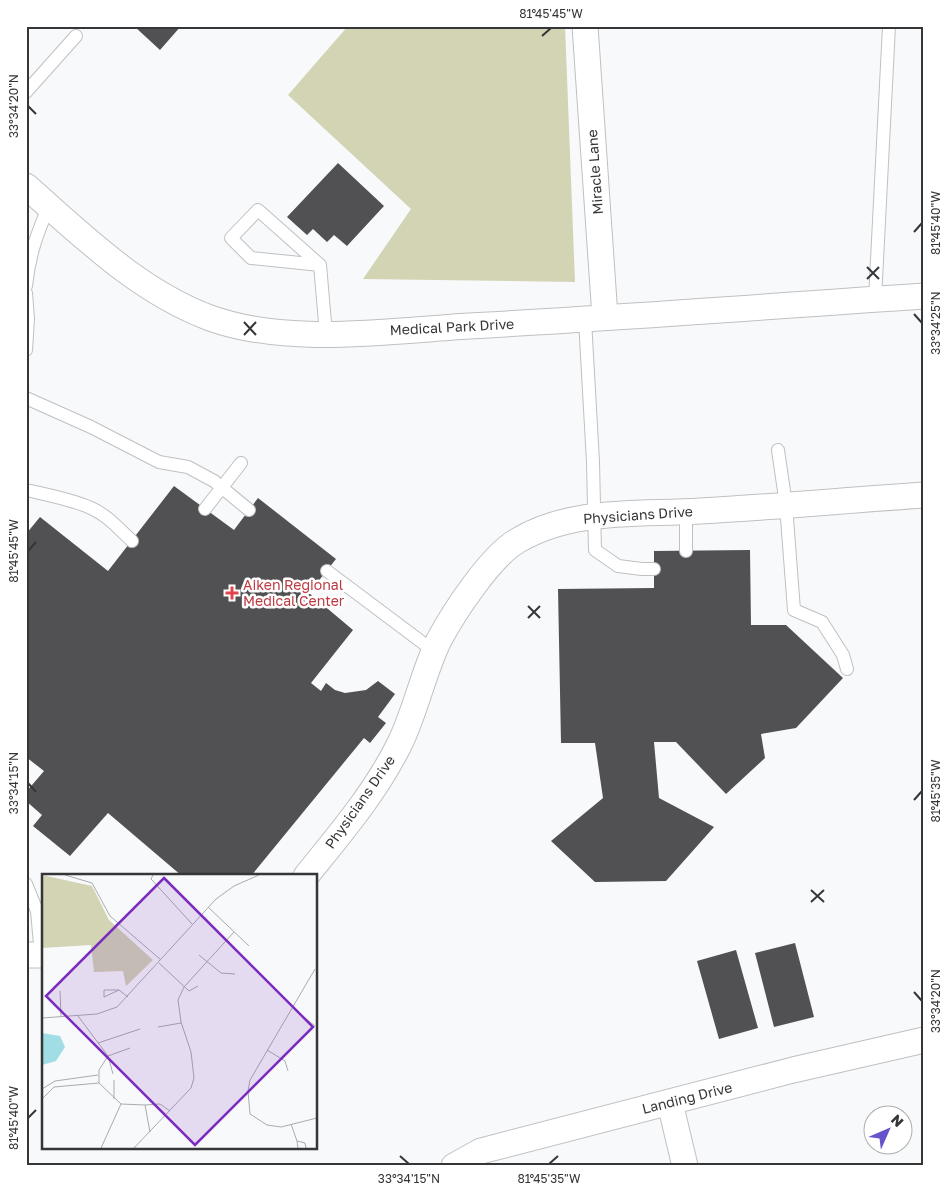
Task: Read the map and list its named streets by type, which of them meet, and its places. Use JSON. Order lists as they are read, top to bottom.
{
  "streets": {
    "street": [
      "Miracle Lane",
      "Medical Park Drive",
      "Physicians Drive",
      "Landing Drive"
    ]
  },
  "crossings": [
    ["Miracle Lane", "Medical Park Drive"]
  ],
  "places": {
    "health": ["Aiken Regional Medical Center"]
  },
  "north": "top right",
  "coordinates": [
    "81°45'45\"W",
    "33°34'20\"N",
    "81°45'40\"W",
    "33°34'25\"N",
    "33°34'15\"N",
    "81°45'35\"W"
  ]
}
